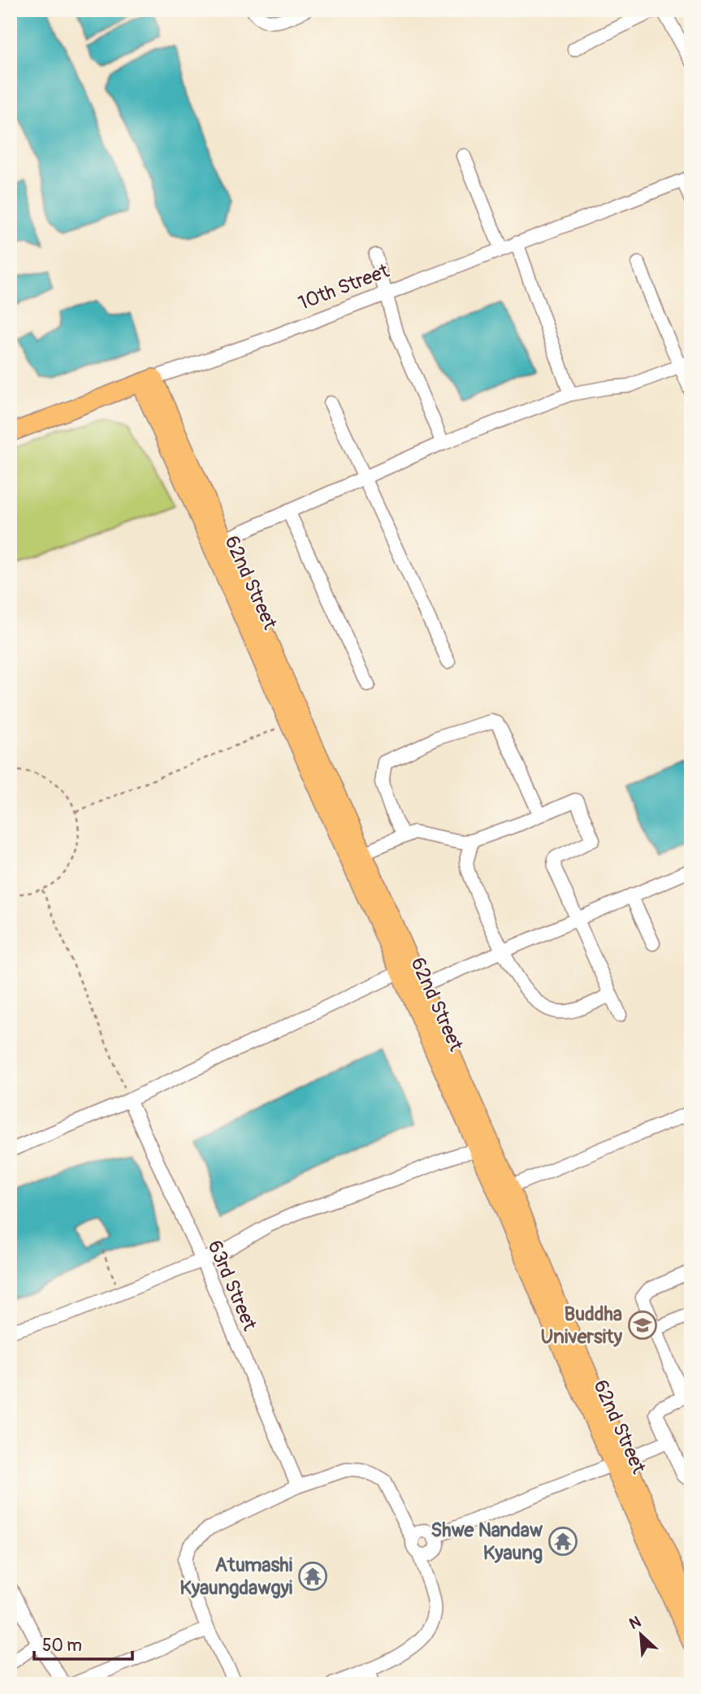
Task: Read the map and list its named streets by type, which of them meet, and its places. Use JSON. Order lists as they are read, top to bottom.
{
  "streets": {
    "main road": ["10th Street", "62nd Street"],
    "street": ["63rd Street"]
  },
  "crossings": [
    ["10th Street", "62nd Street"]
  ],
  "places": {
    "school or university": ["Buddha University"],
    "temple": ["Shwe Nandaw Kyaung", "Atumashi Kyaungdawgyi"]
  },
  "scale_bar": "50 m",
  "north": "top left"
}
